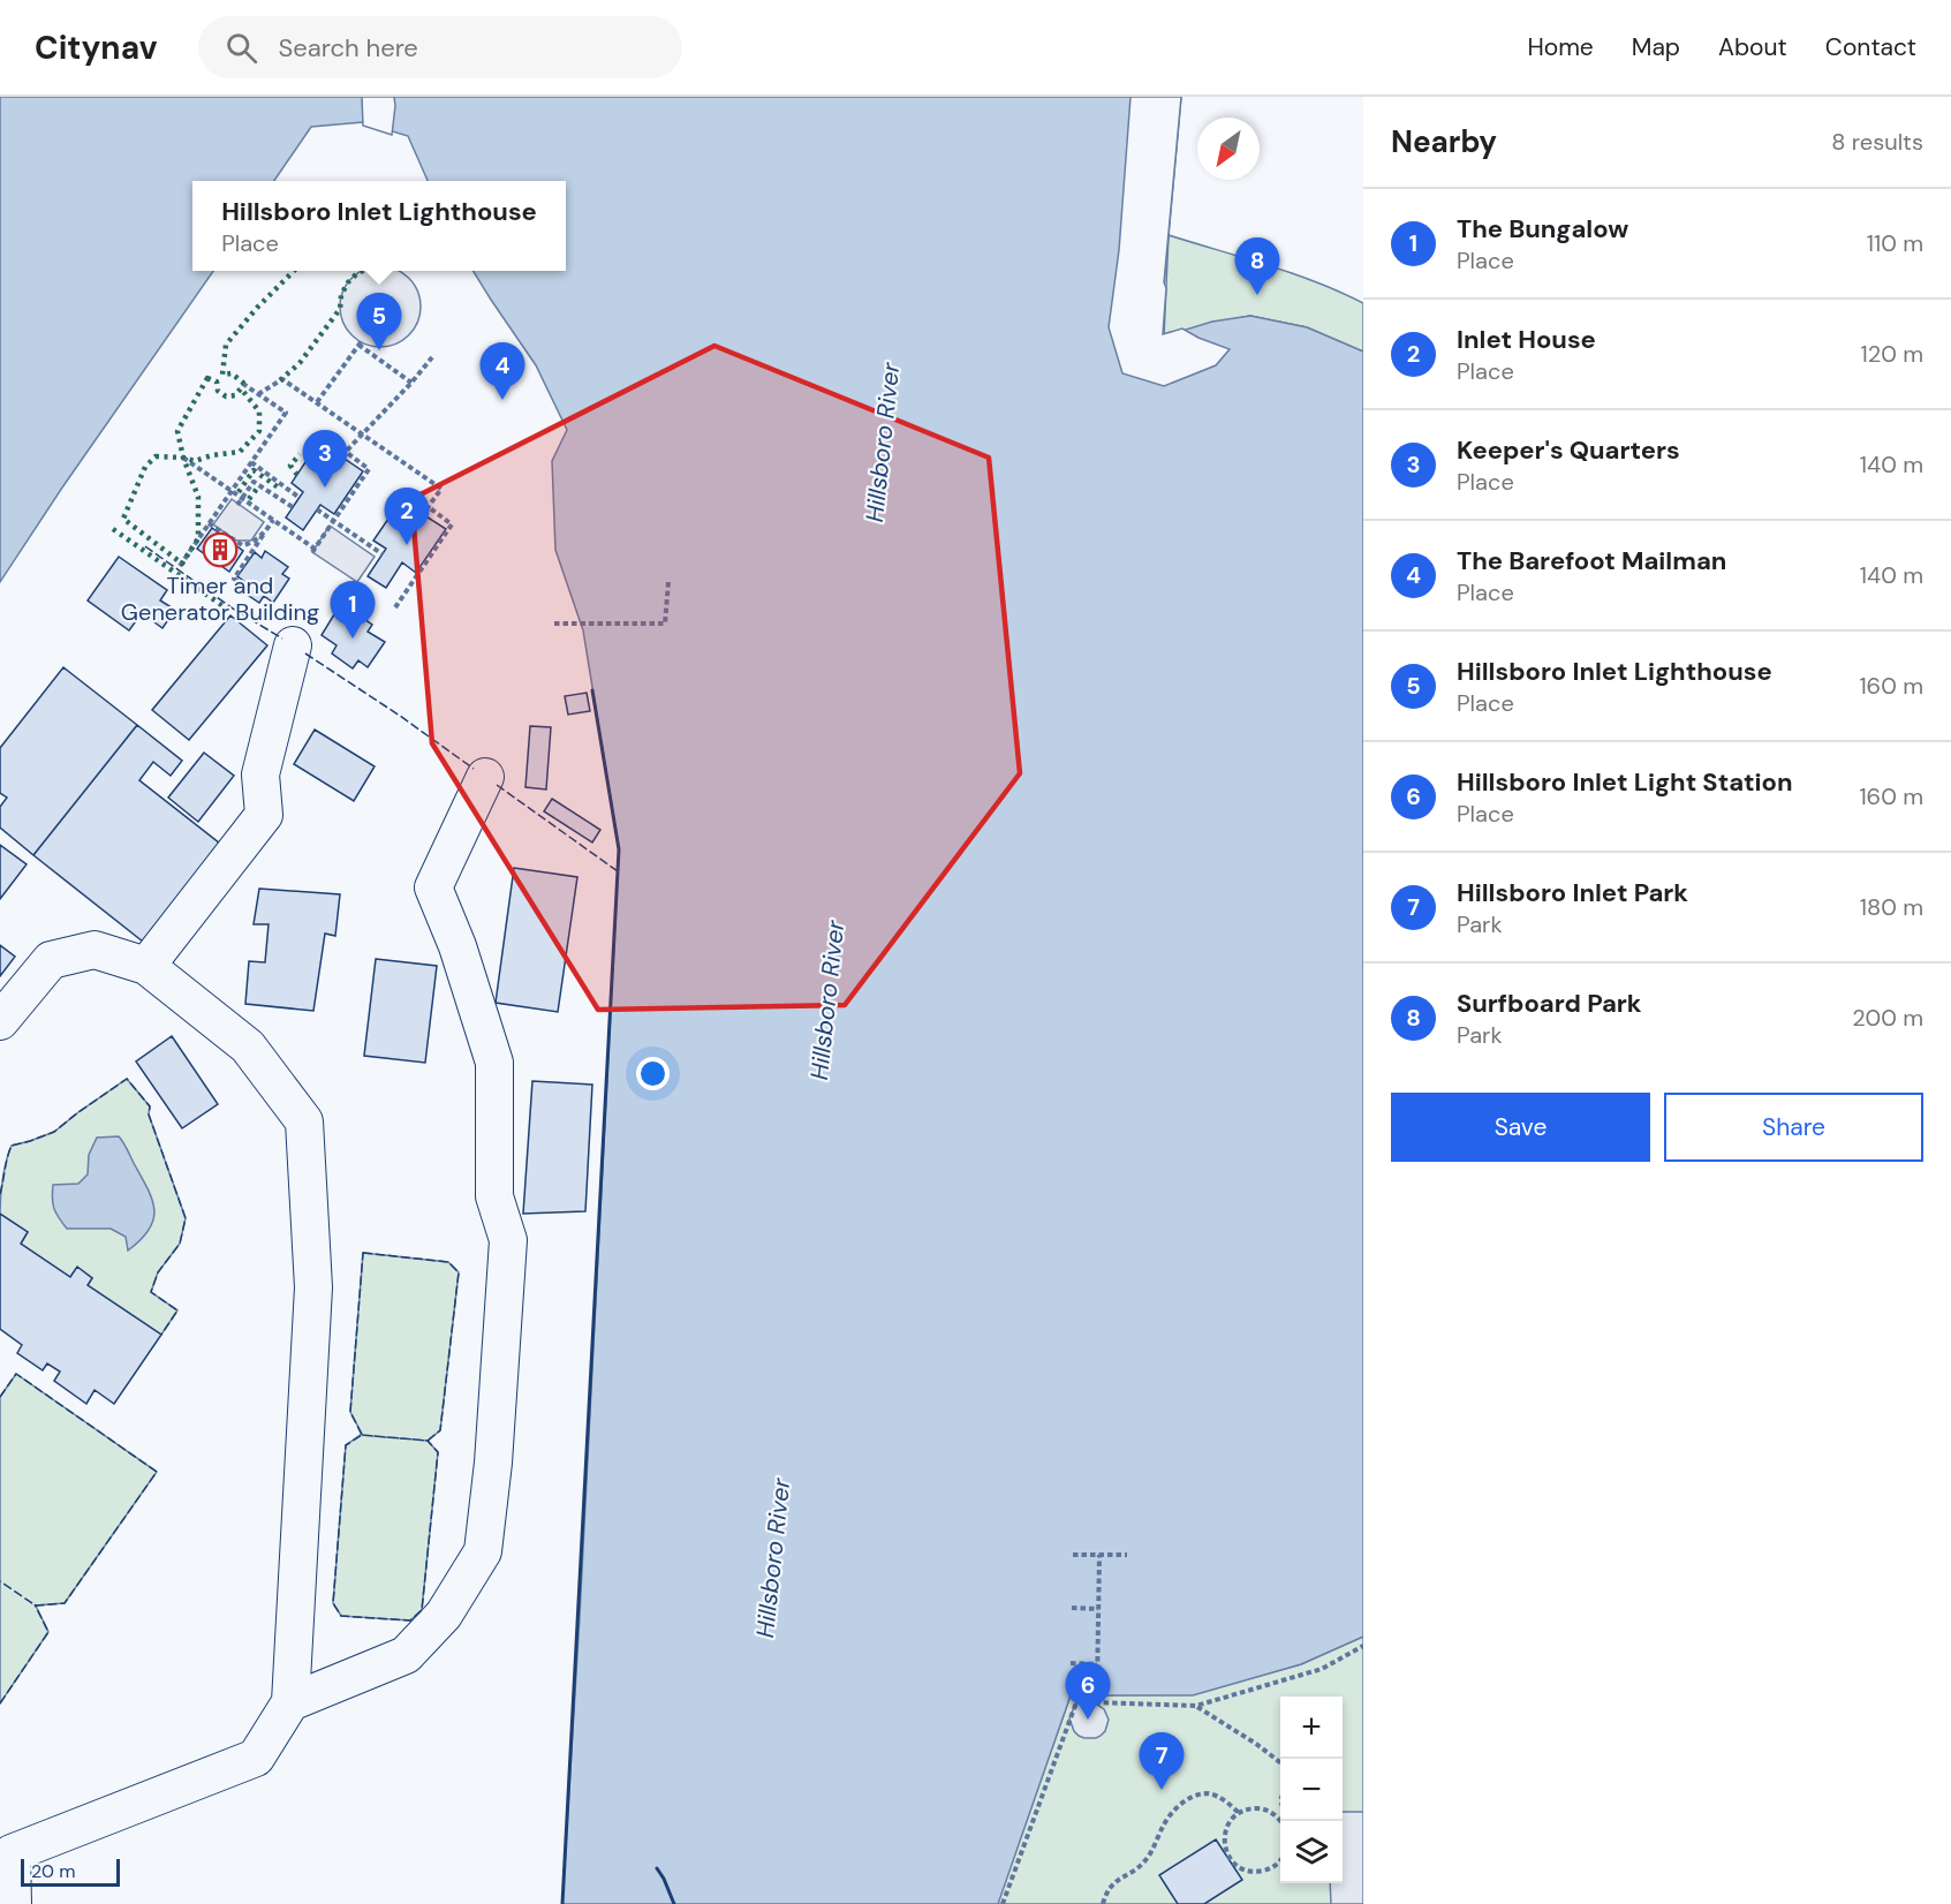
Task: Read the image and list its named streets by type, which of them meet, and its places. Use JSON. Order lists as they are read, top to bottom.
{
  "water": ["Hillsboro River"],
  "places": {
    "building": ["Timer and Generator Building"]
  },
  "scale_bar": "20 m",
  "north": "bottom left",
  "page": {
    "header": "Citynav",
    "search": "Search here",
    "nav": [
      "Home",
      "Map",
      "About",
      "Contact"
    ],
    "heading": ["Nearby", "8 results"],
    "popup": ["Hillsboro Inlet Lighthouse", "Place"],
    "list": [
      {
        "mark": "1",
        "name": "The Bungalow",
        "note": "Place",
        "value": "110 m"
      },
      {
        "mark": "2",
        "name": "Inlet House",
        "note": "Place",
        "value": "120 m"
      },
      {
        "mark": "3",
        "name": "Keeper's Quarters",
        "note": "Place",
        "value": "140 m"
      },
      {
        "mark": "4",
        "name": "The Barefoot Mailman",
        "note": "Place",
        "value": "140 m"
      },
      {
        "mark": "5",
        "name": "Hillsboro Inlet Lighthouse",
        "note": "Place",
        "value": "160 m"
      },
      {
        "mark": "6",
        "name": "Hillsboro Inlet Light Station",
        "note": "Place",
        "value": "160 m"
      },
      {
        "mark": "7",
        "name": "Hillsboro Inlet Park",
        "note": "Park",
        "value": "180 m"
      },
      {
        "mark": "8",
        "name": "Surfboard Park",
        "note": "Park",
        "value": "200 m"
      }
    ],
    "pins": [
      "8",
      "5",
      "4",
      "3",
      "2",
      "1",
      "6",
      "7"
    ],
    "buttons": ["Save", "Share"],
    "map_buttons": ["+", "−"],
    "scale": "20 m"
  }
}
